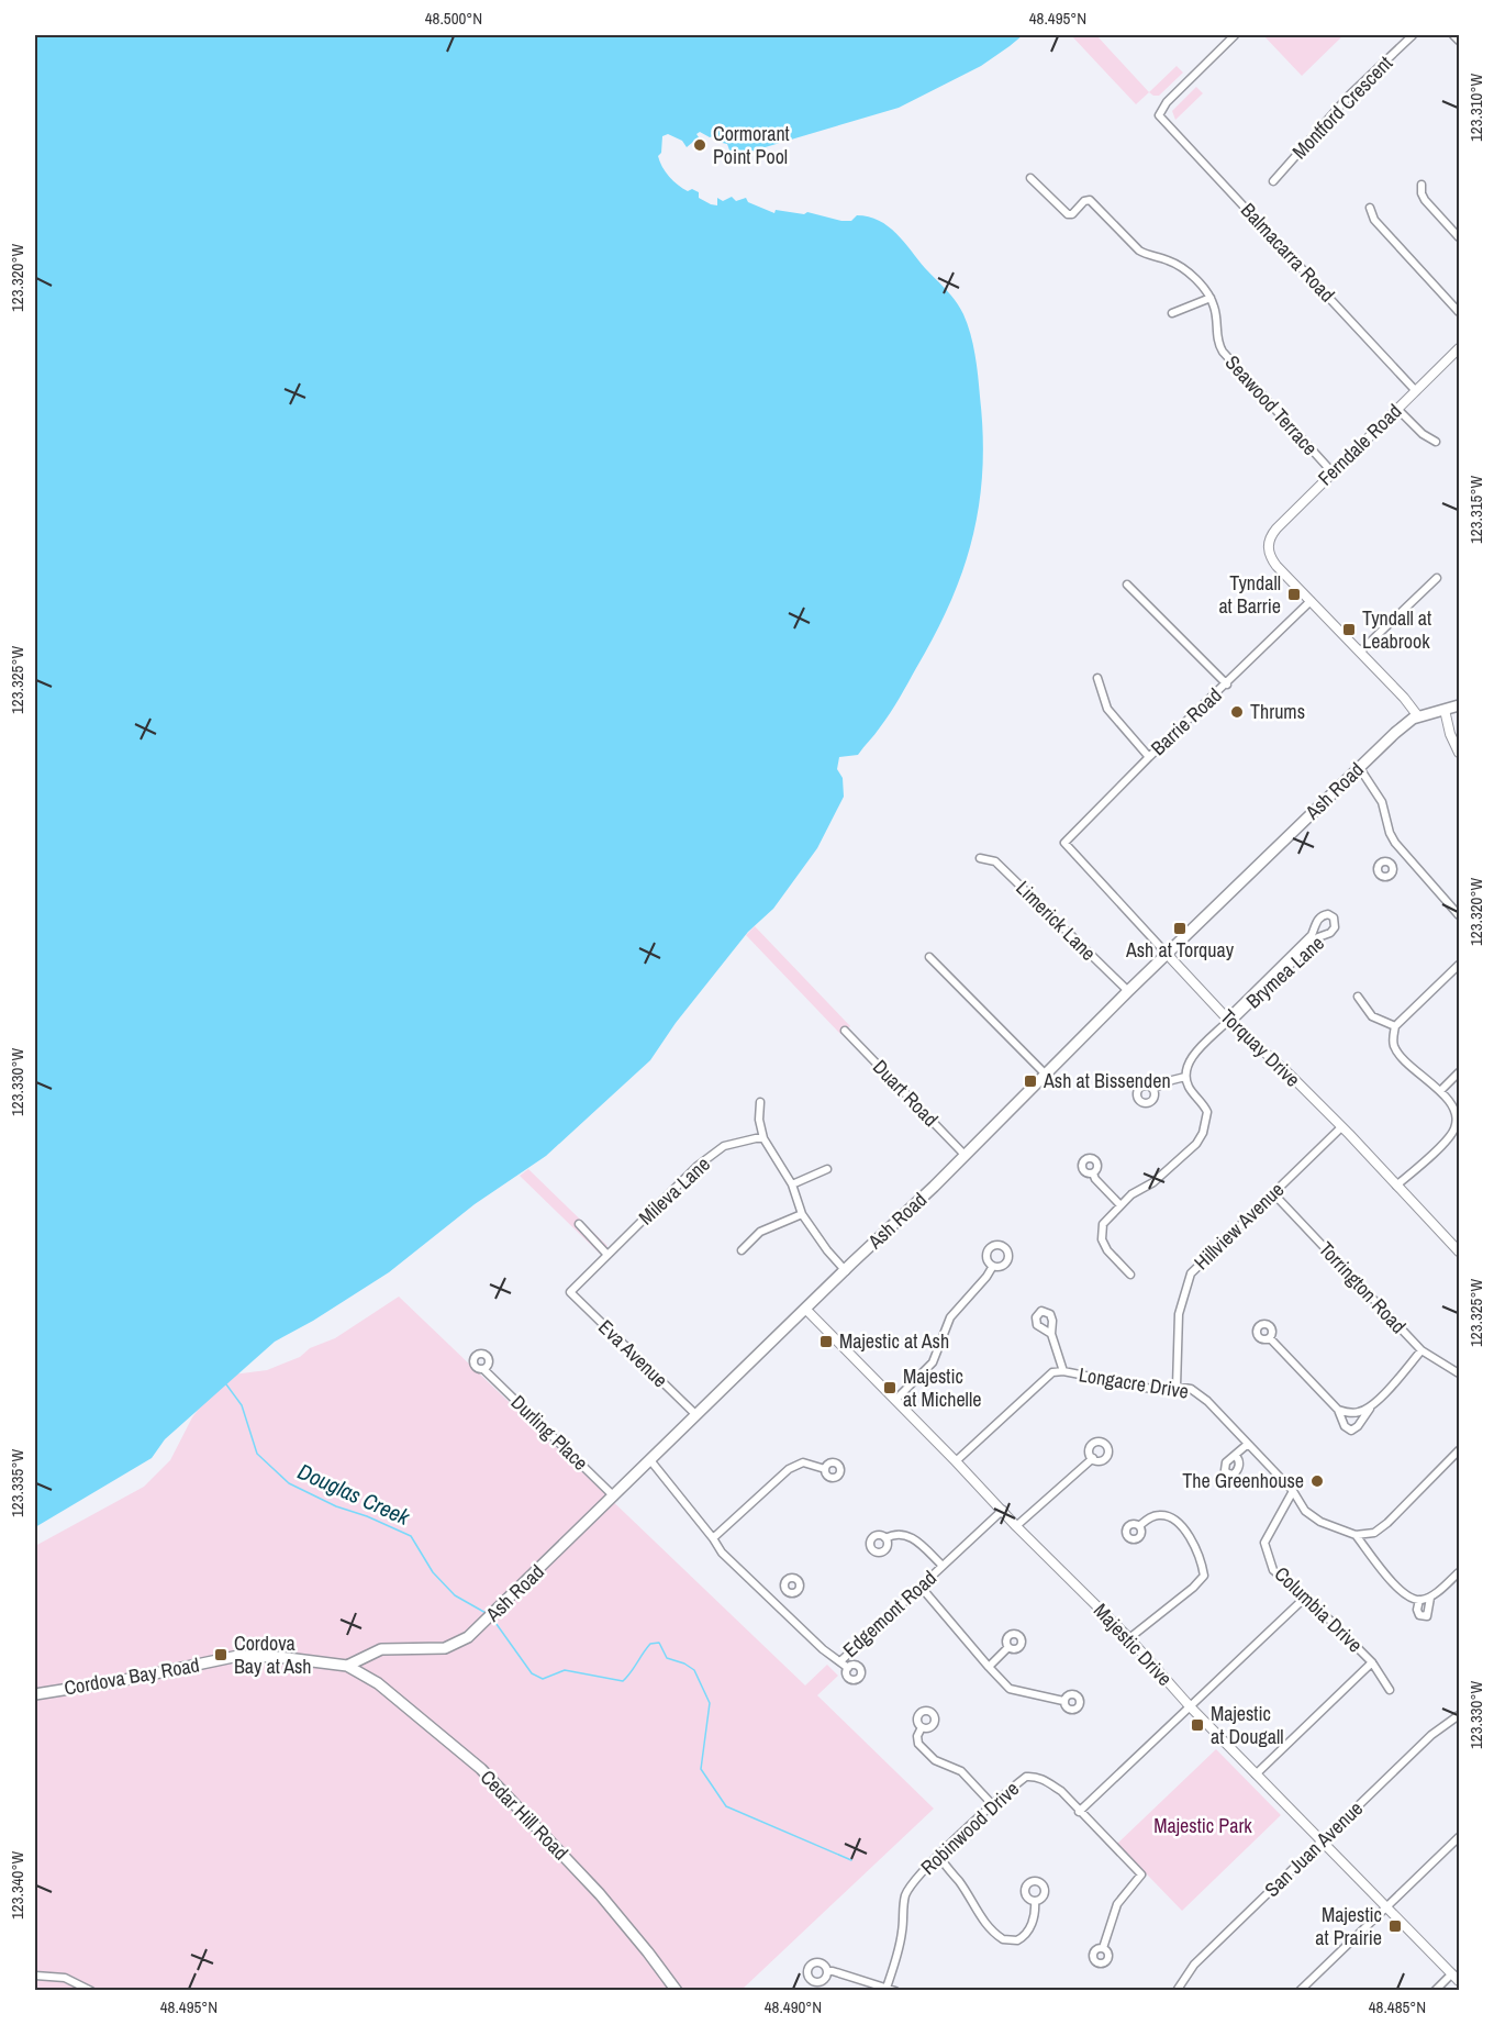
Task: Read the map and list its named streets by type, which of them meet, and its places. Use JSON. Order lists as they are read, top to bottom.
{
  "streets": {
    "main road": ["Ash Road", "Cordova Bay Road", "Cedar Hill Road"],
    "street": [
      "Montford Crescent",
      "Balmacarra Road",
      "Seawood Terrace",
      "Ferndale Road",
      "Barrie Road",
      "Limerick Lane",
      "Brymea Lane",
      "Torquay Drive",
      "Duart Road",
      "Mileva Lane",
      "Hillview Avenue",
      "Torrington Road",
      "Eva Avenue",
      "Longacre Drive",
      "Durling Place",
      "Columbia Drive",
      "Edgemont Road",
      "Majestic Drive",
      "Robinwood Drive",
      "San Juan Avenue"
    ]
  },
  "crossings": [
    ["Balmacarra Road", "Ferndale Road"],
    ["Seawood Terrace", "Ferndale Road"],
    ["Ferndale Road", "Barrie Road"],
    ["Barrie Road", "Torquay Drive"],
    ["Ash Road", "Limerick Lane"],
    ["Ash Road", "Torquay Drive"],
    ["Ash Road", "Duart Road"],
    ["Ash Road", "Eva Avenue"],
    ["Ash Road", "Durling Place"],
    ["Ash Road", "Edgemont Road"],
    ["Ash Road", "Majestic Drive"],
    ["Ash Road", "Cordova Bay Road"],
    ["Ash Road", "Cedar Hill Road"],
    ["Brymea Lane", "Torquay Drive"],
    ["Torquay Drive", "Hillview Avenue"],
    ["Mileva Lane", "Eva Avenue"],
    ["Hillview Avenue", "Torrington Road"],
    ["Hillview Avenue", "Longacre Drive"],
    ["Longacre Drive", "Columbia Drive"],
    ["Longacre Drive", "Majestic Drive"],
    ["Edgemont Road", "Majestic Drive"],
    ["Majestic Drive", "San Juan Avenue"],
    ["Cordova Bay Road", "Cedar Hill Road"]
  ],
  "water": ["Douglas Creek"],
  "parks": ["Majestic Park"],
  "places": {
    "other": ["Cormorant Point Pool", "Thrums", "The Greenhouse"],
    "transit": [
      "Tyndall at Barrie",
      "Tyndall at Leabrook",
      "Ash at Torquay",
      "Ash at Bissenden",
      "Majestic at Ash",
      "Majestic at Michelle",
      "Cordova Bay at Ash",
      "Majestic at Dougall",
      "Majestic at Prairie"
    ]
  },
  "coordinates": [
    "48.500°N",
    "48.495°N",
    "123.310°W",
    "123.320°W",
    "123.315°W",
    "123.325°W",
    "123.330°W",
    "123.335°W",
    "123.340°W",
    "48.490°N",
    "48.485°N"
  ]
}
